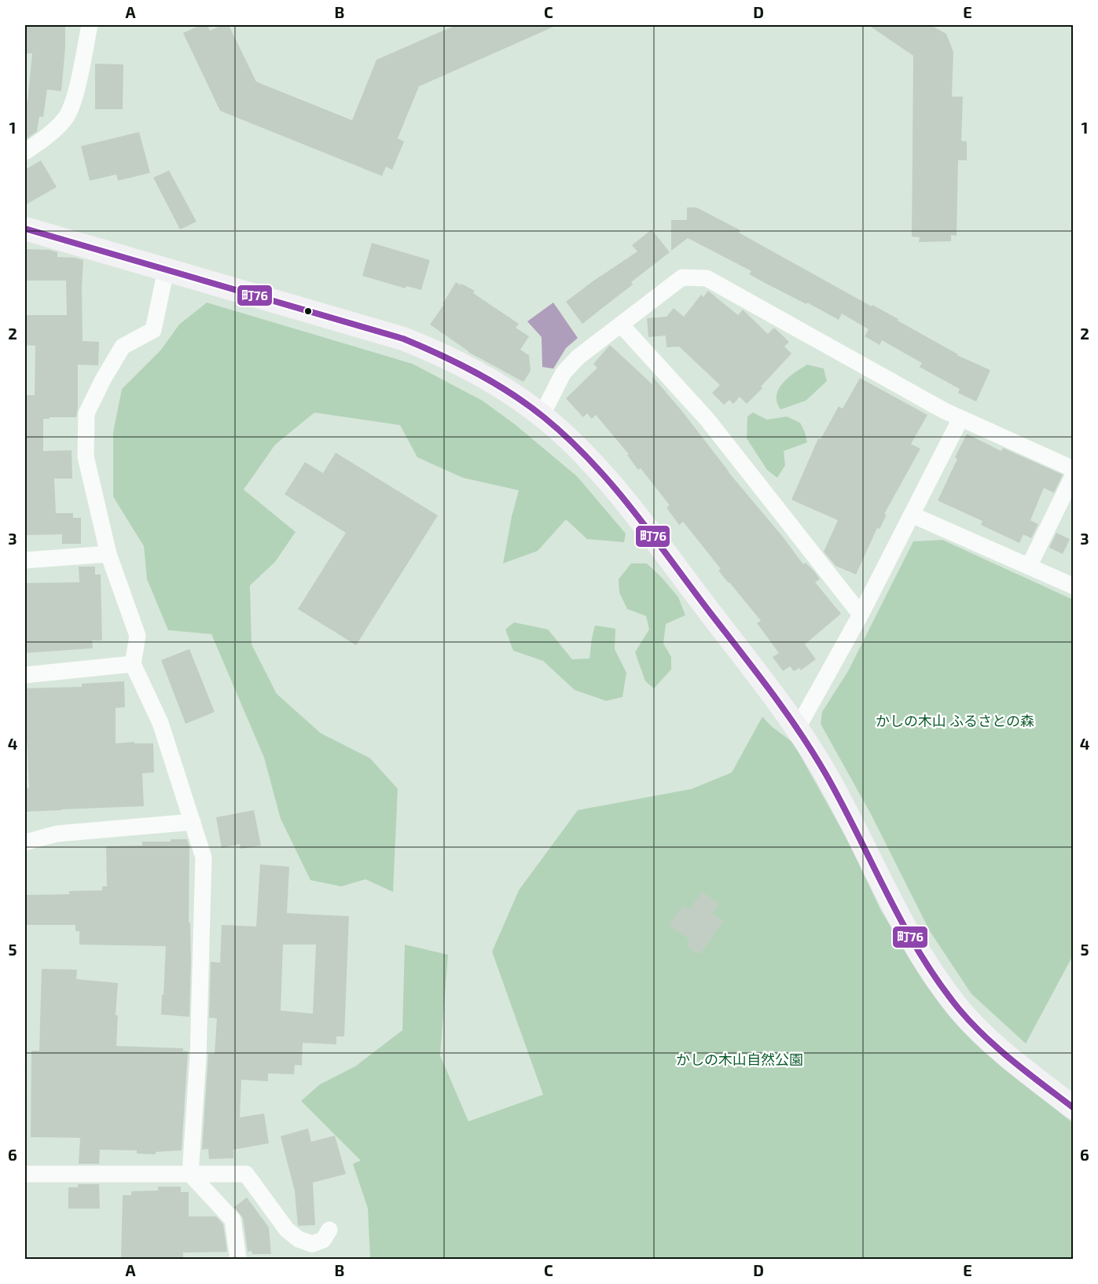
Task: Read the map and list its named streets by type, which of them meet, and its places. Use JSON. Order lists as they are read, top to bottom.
{
  "parks": ["かしの木山 ふるさとの森", "かしの木山自然公園"],
  "lines": ["transit line 町76"],
  "grid": {
    "columns": [
      "A",
      "B",
      "C",
      "D",
      "E"
    ],
    "rows": [
      "1",
      "2",
      "3",
      "4",
      "5",
      "6"
    ]
  }
}
